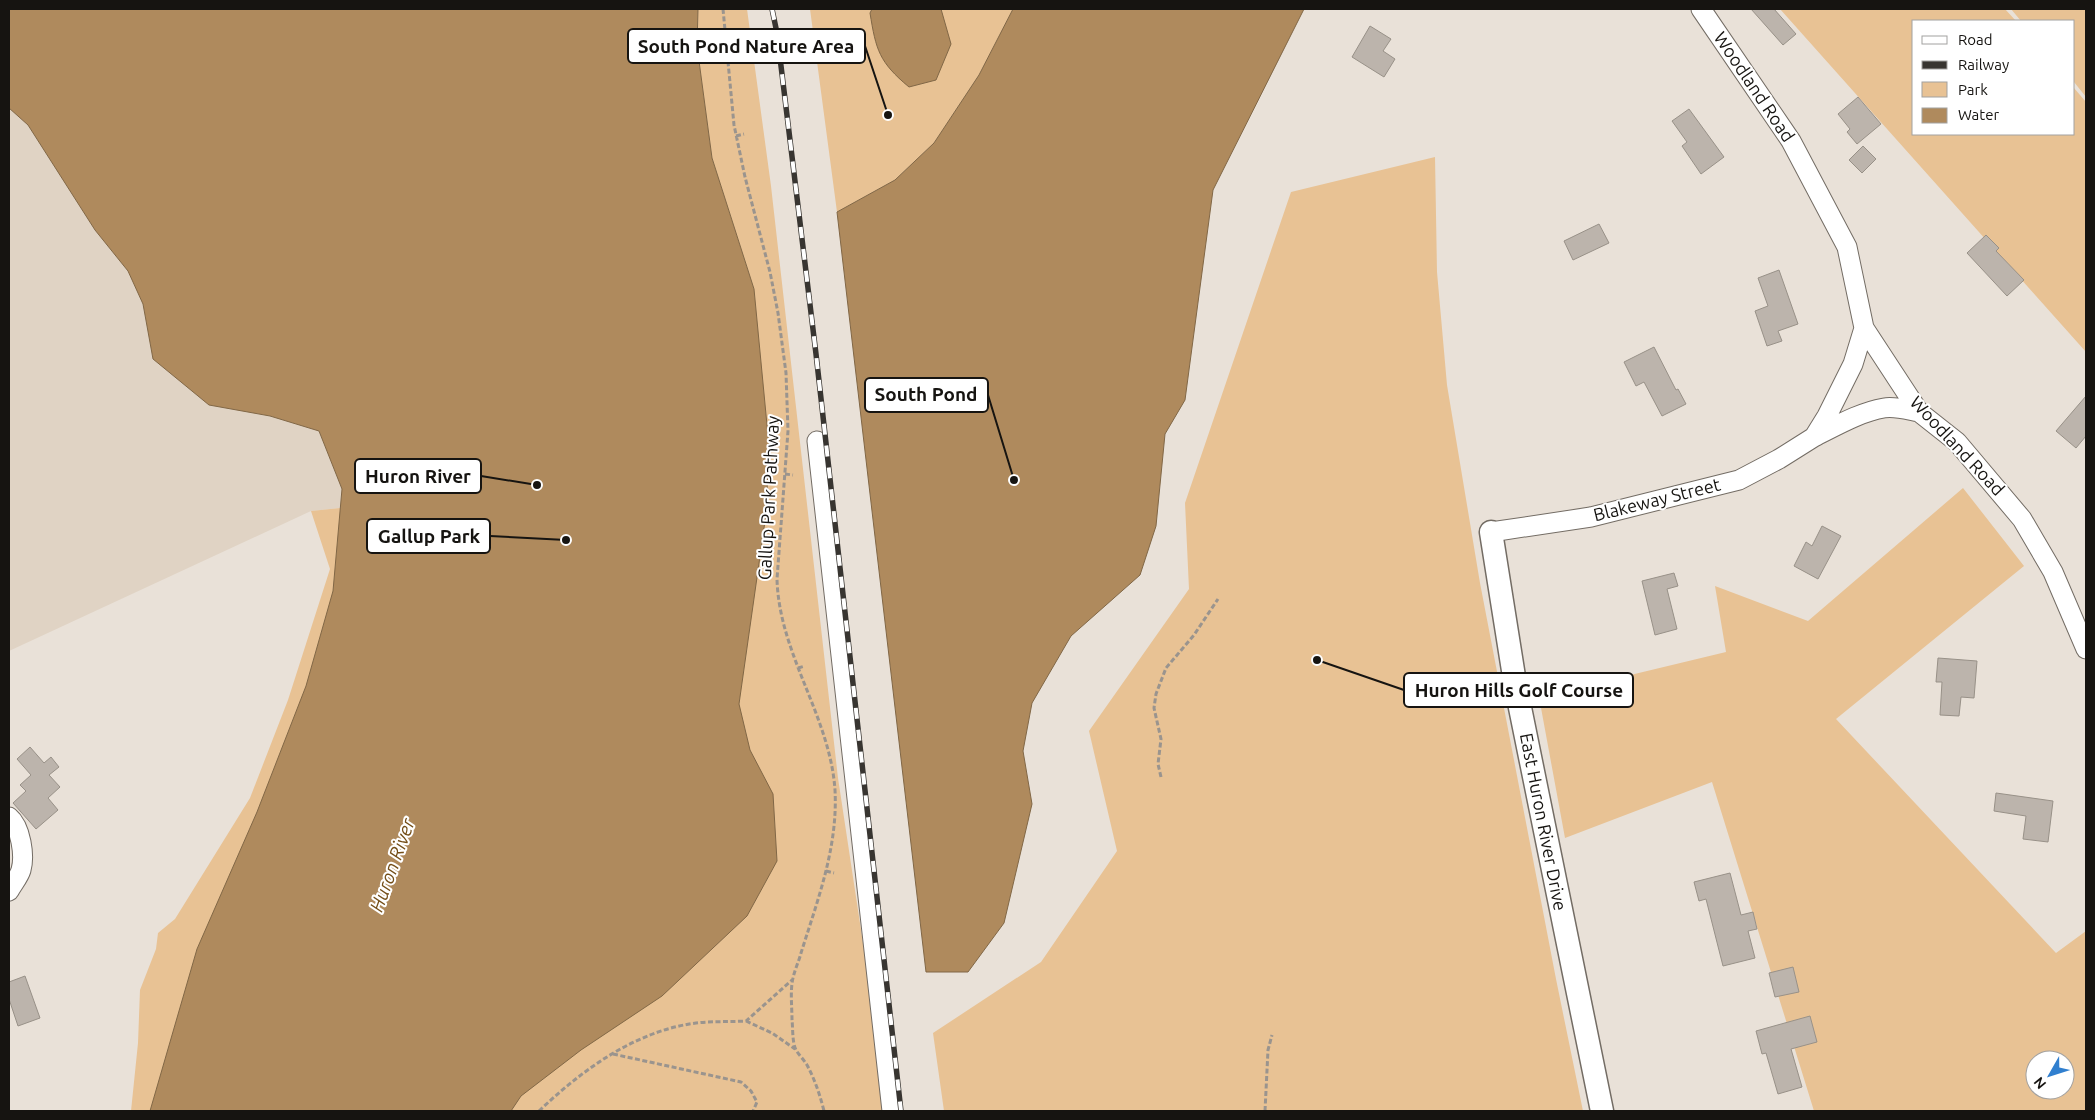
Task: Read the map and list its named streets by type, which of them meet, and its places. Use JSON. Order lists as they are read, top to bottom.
{
  "streets": {
    "main road": ["East Huron River Drive"],
    "street": ["Woodland Road", "Blakeway Street"],
    "path": ["Gallup Park Pathway"]
  },
  "crossings": [
    ["Woodland Road", "Blakeway Street"],
    ["Blakeway Street", "East Huron River Drive"]
  ],
  "water": ["Huron River"],
  "places": [
    "South Pond Nature Area",
    "South Pond",
    "Huron River",
    "Gallup Park",
    "Huron Hills Golf Course"
  ],
  "legend": [
    "Road",
    "Railway",
    "Park",
    "Water"
  ],
  "north": "bottom left"
}
